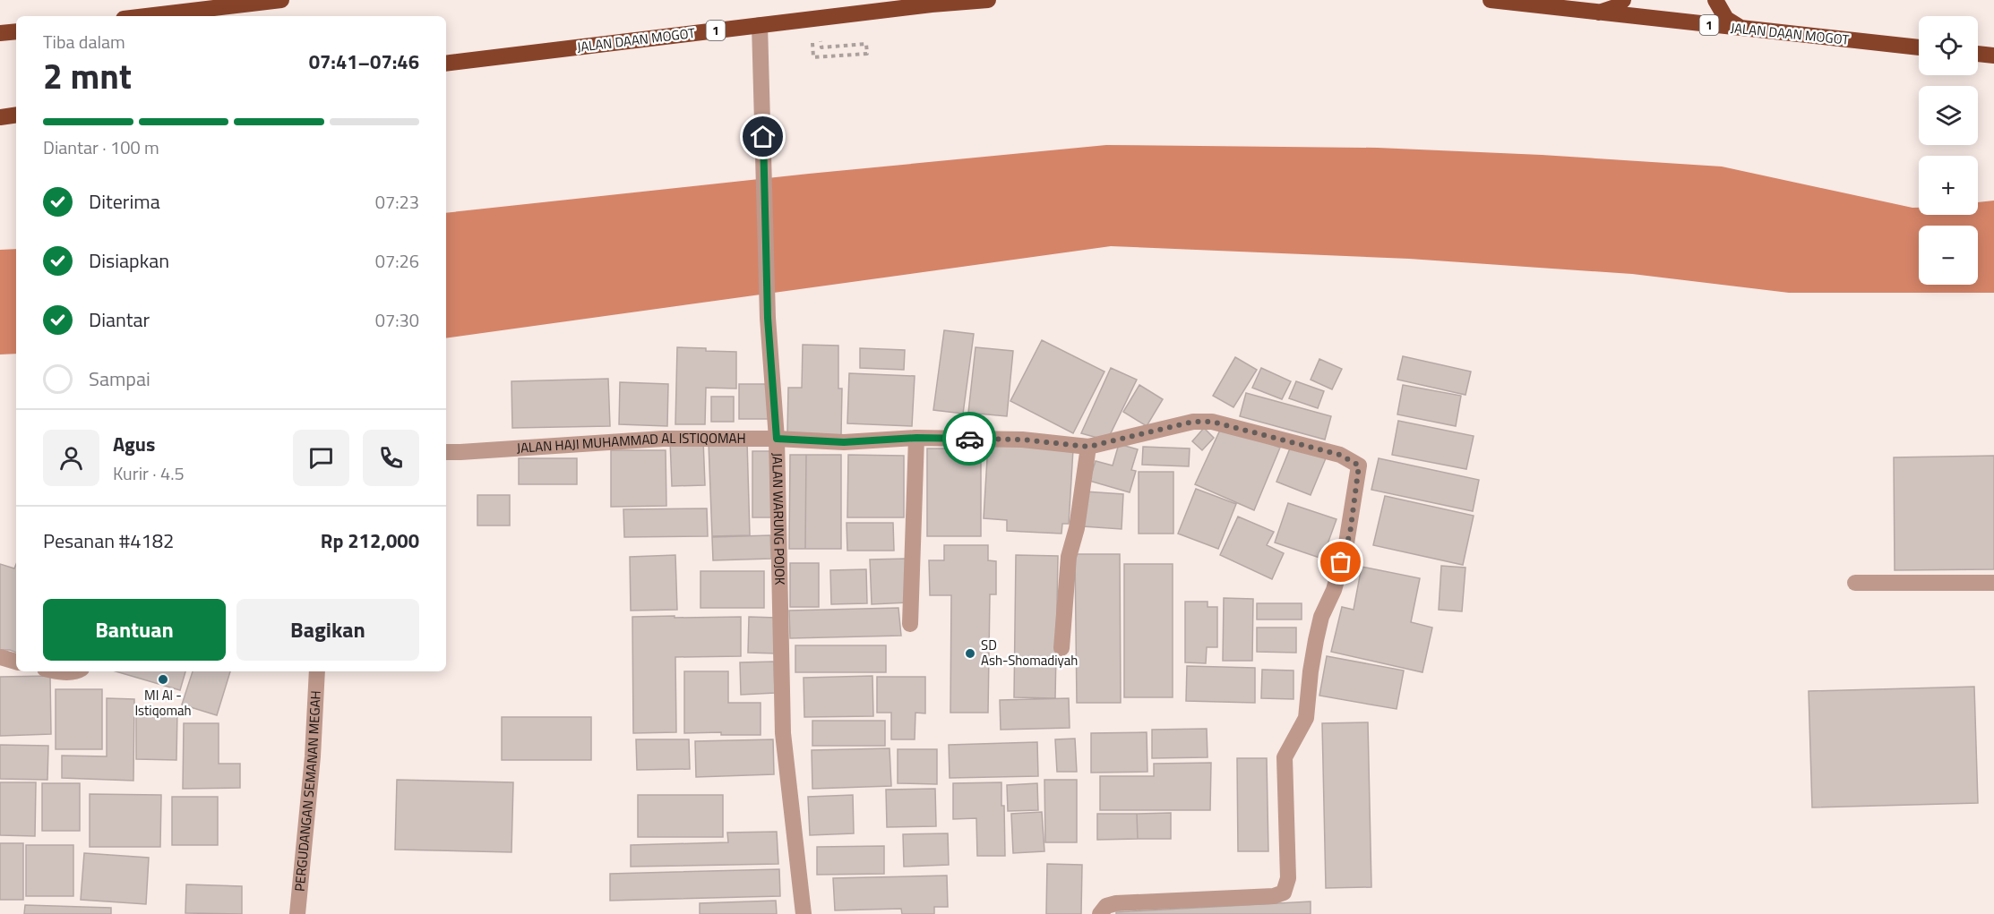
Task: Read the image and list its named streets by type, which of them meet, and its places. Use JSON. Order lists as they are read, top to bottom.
{
  "streets": {
    "highway": ["1", "JALAN DAAN MOGOT"],
    "street": ["JALAN HAJI MUHAMMAD AL ISTIQOMAH", "JALAN WARUNG POJOK", "PERGUDANGAN SEMANAN MEGAH"]
  },
  "crossings": [
    ["JALAN DAAN MOGOT", "JALAN WARUNG POJOK"],
    ["JALAN HAJI MUHAMMAD AL ISTIQOMAH", "JALAN WARUNG POJOK"]
  ],
  "places": ["SD Ash-Shomadiyah", "MI Al - Istiqomah"],
  "page": {
    "map_buttons": ["+", "−"],
    "heading": ["2 mnt", "Tiba dalam", "07:41–07:46"],
    "panel": [
      "Agus",
      "Kurir · 4.5",
      "Pesanan #4182",
      "Rp 212,000"
    ],
    "bar": "Diantar · 100 m",
    "list": [
      ["Diterima", "07:23"],
      ["Disiapkan", "07:26"],
      ["Diantar", "07:30"],
      "Sampai"
    ],
    "buttons": ["Bantuan", "Bagikan"]
  }
}
